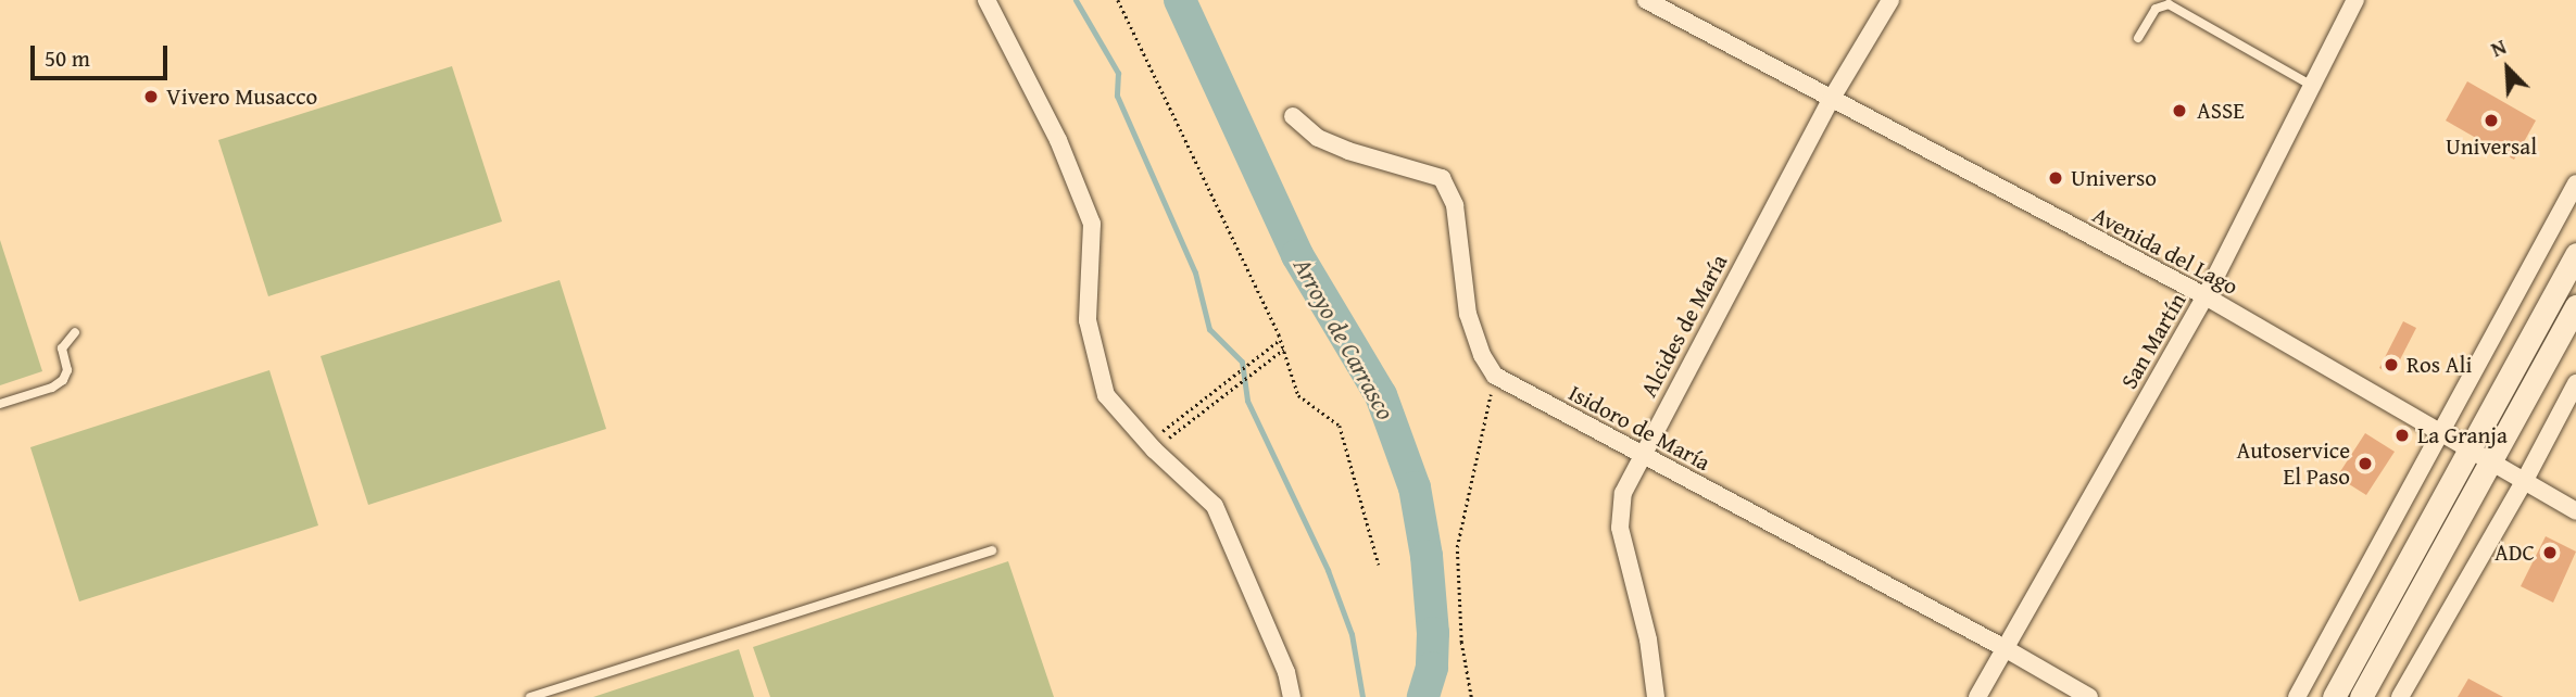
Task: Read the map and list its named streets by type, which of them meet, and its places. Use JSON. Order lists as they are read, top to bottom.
{
  "streets": {
    "street": [
      "Avenida del Lago",
      "Alcides de María",
      "San Martín",
      "Isidoro de María"
    ]
  },
  "crossings": [
    ["Avenida del Lago", "Alcides de María"],
    ["Avenida del Lago", "San Martín"],
    ["Alcides de María", "Isidoro de María"],
    ["San Martín", "Isidoro de María"]
  ],
  "water": ["Arroyo de Carrasco"],
  "places": [
    "Vivero Musacco",
    "ASSE",
    "Universal",
    "Universo",
    "Ros Ali",
    "La Granja",
    "Autoservice El Paso",
    "ADC"
  ],
  "scale_bar": "50 m",
  "north": "top left"
}
